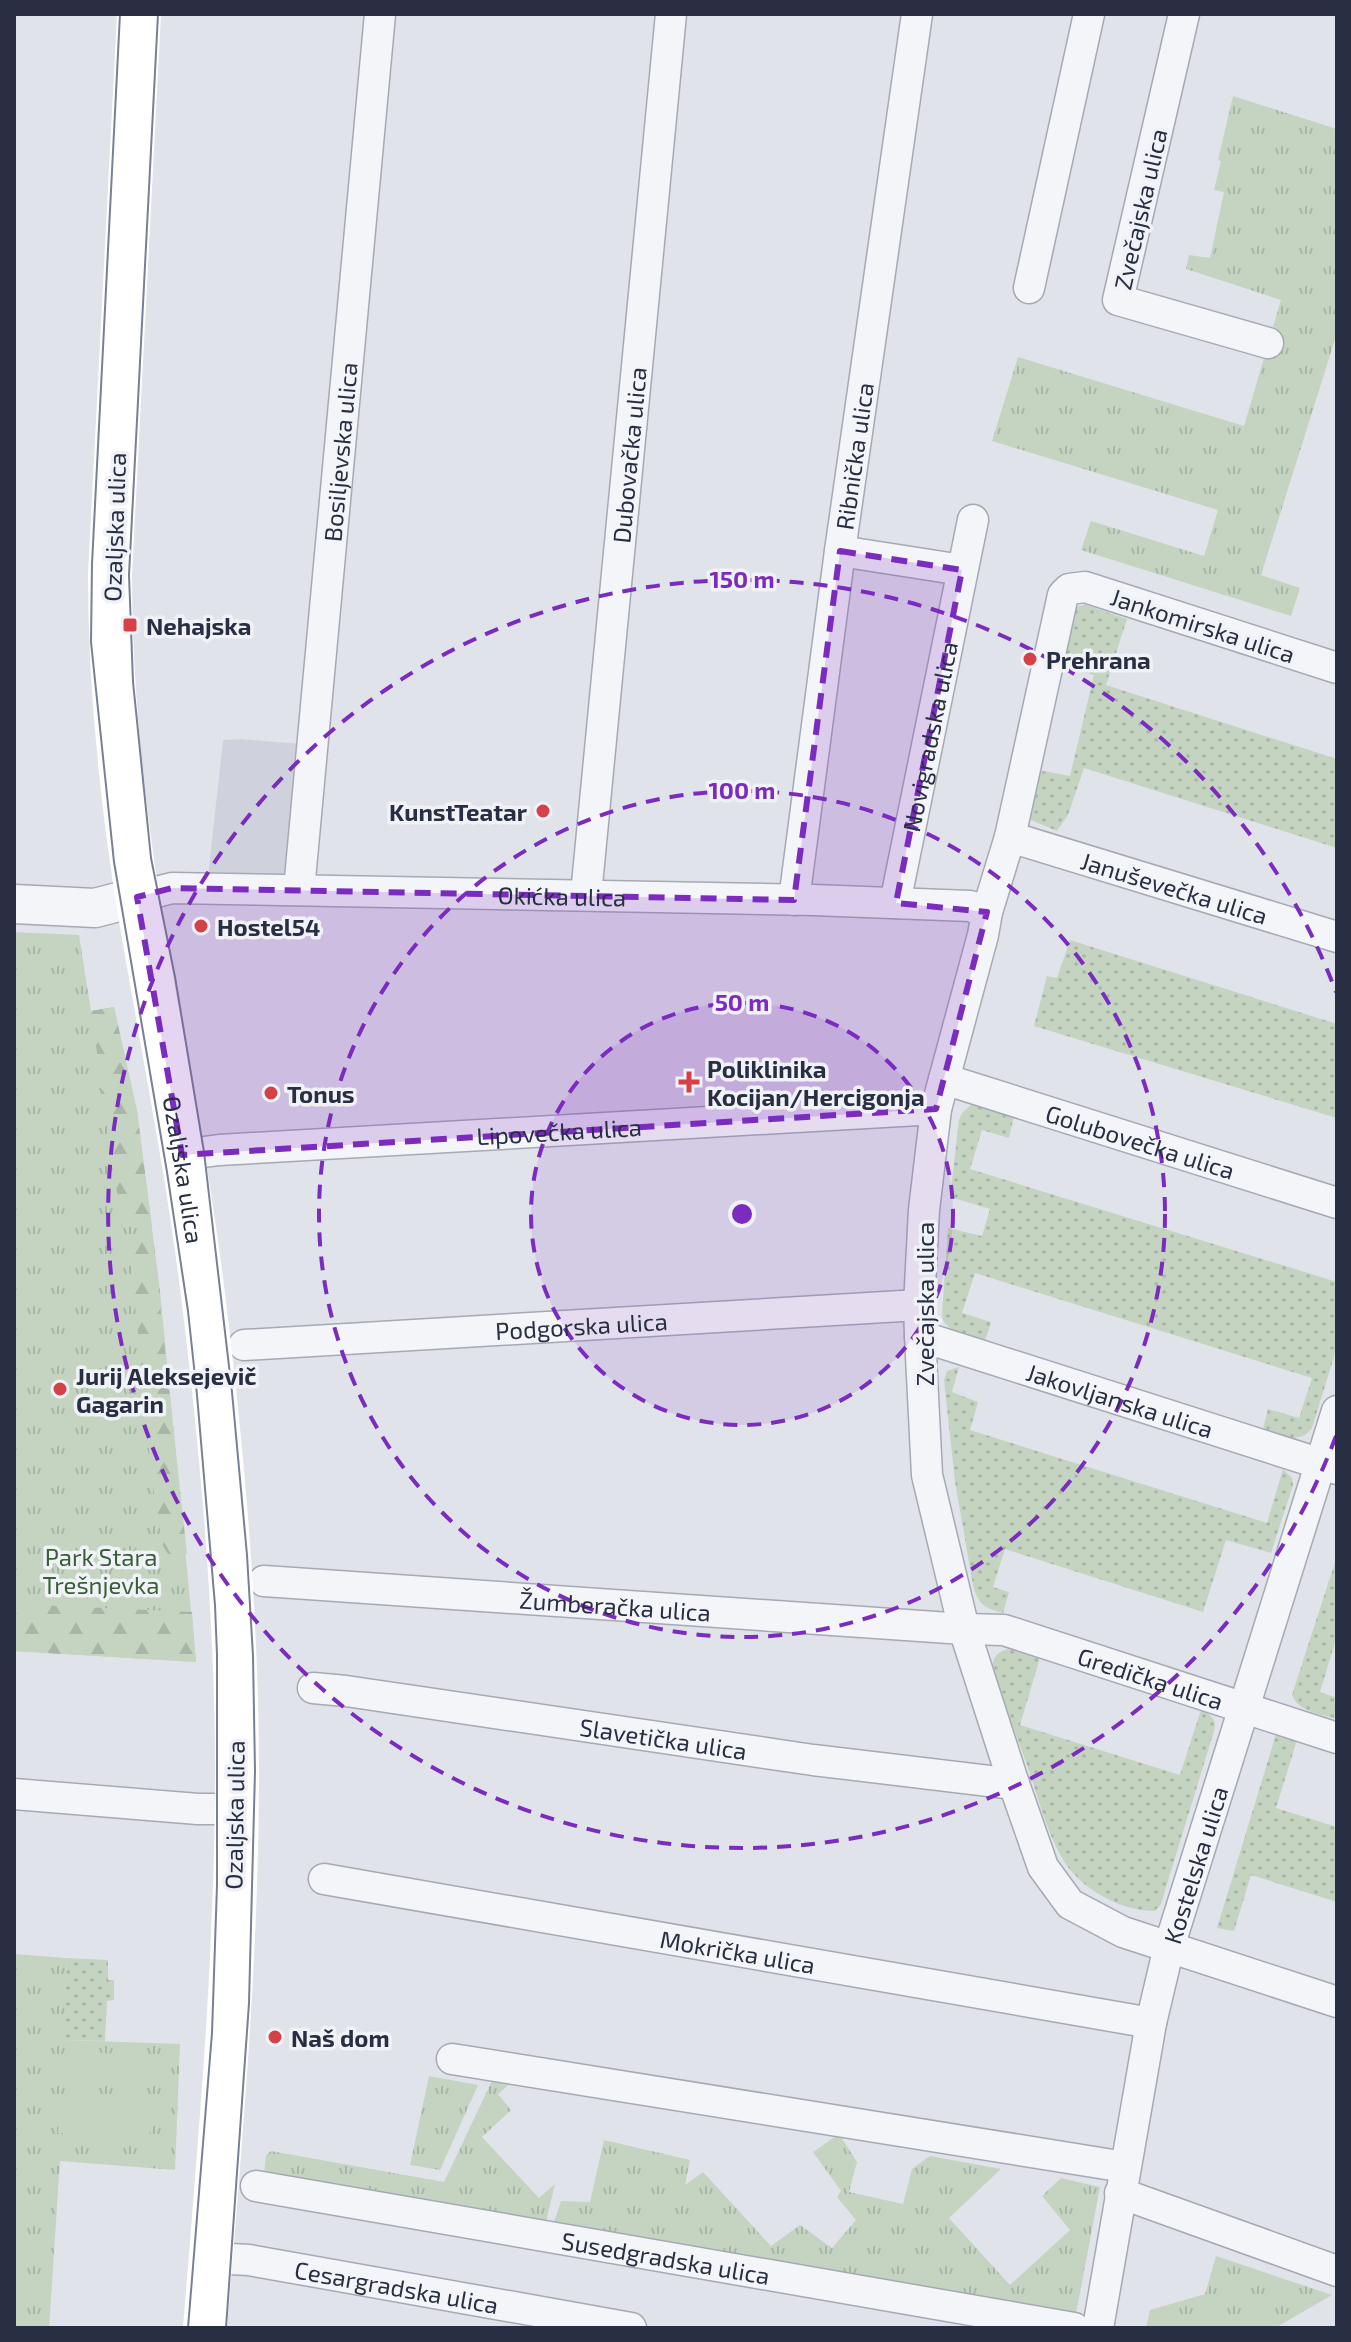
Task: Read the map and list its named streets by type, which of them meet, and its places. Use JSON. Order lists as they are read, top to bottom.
{
  "streets": {
    "main road": ["Ozaljska ulica"],
    "street": [
      "Zvečajska ulica",
      "Bosiljevska ulica",
      "Dubovačka ulica",
      "Ribnička ulica",
      "Jankomirska ulica",
      "Novigradska ulica",
      "Januševečka ulica",
      "Okićka ulica",
      "Lipovečka ulica",
      "Golubovečka ulica",
      "Podgorska ulica",
      "Jakovljanska ulica",
      "Žumberačka ulica",
      "Gredička ulica",
      "Slavetička ulica",
      "Kostelska ulica",
      "Mokrička ulica",
      "Susedgradska ulica",
      "Cesargradska ulica"
    ]
  },
  "crossings": [
    ["Zvečajska ulica", "Jankomirska ulica"],
    ["Zvečajska ulica", "Januševečka ulica"],
    ["Zvečajska ulica", "Okićka ulica"],
    ["Zvečajska ulica", "Lipovečka ulica"],
    ["Zvečajska ulica", "Golubovečka ulica"],
    ["Zvečajska ulica", "Podgorska ulica"],
    ["Zvečajska ulica", "Jakovljanska ulica"],
    ["Zvečajska ulica", "Žumberačka ulica"],
    ["Zvečajska ulica", "Gredička ulica"],
    ["Zvečajska ulica", "Slavetička ulica"],
    ["Zvečajska ulica", "Kostelska ulica"],
    ["Bosiljevska ulica", "Okićka ulica"],
    ["Dubovačka ulica", "Okićka ulica"],
    ["Ribnička ulica", "Okićka ulica"],
    ["Ozaljska ulica", "Okićka ulica"],
    ["Ozaljska ulica", "Lipovečka ulica"],
    ["Ozaljska ulica", "Cesargradska ulica"],
    ["Novigradska ulica", "Okićka ulica"],
    ["Jakovljanska ulica", "Kostelska ulica"],
    ["Žumberačka ulica", "Gredička ulica"],
    ["Gredička ulica", "Kostelska ulica"],
    ["Kostelska ulica", "Mokrička ulica"]
  ],
  "parks": ["Park Stara Trešnjevka"],
  "places": {
    "transit": ["Nehajska"],
    "other": [
      "Prehrana",
      "KunstTeatar",
      "Hostel54",
      "Tonus",
      "Jurij Aleksejevič Gagarin",
      "Naš dom"
    ],
    "health": ["Poliklinika Kocijan/Hercigonja"]
  },
  "rings": ["150 m", "100 m", "50 m"]
}
